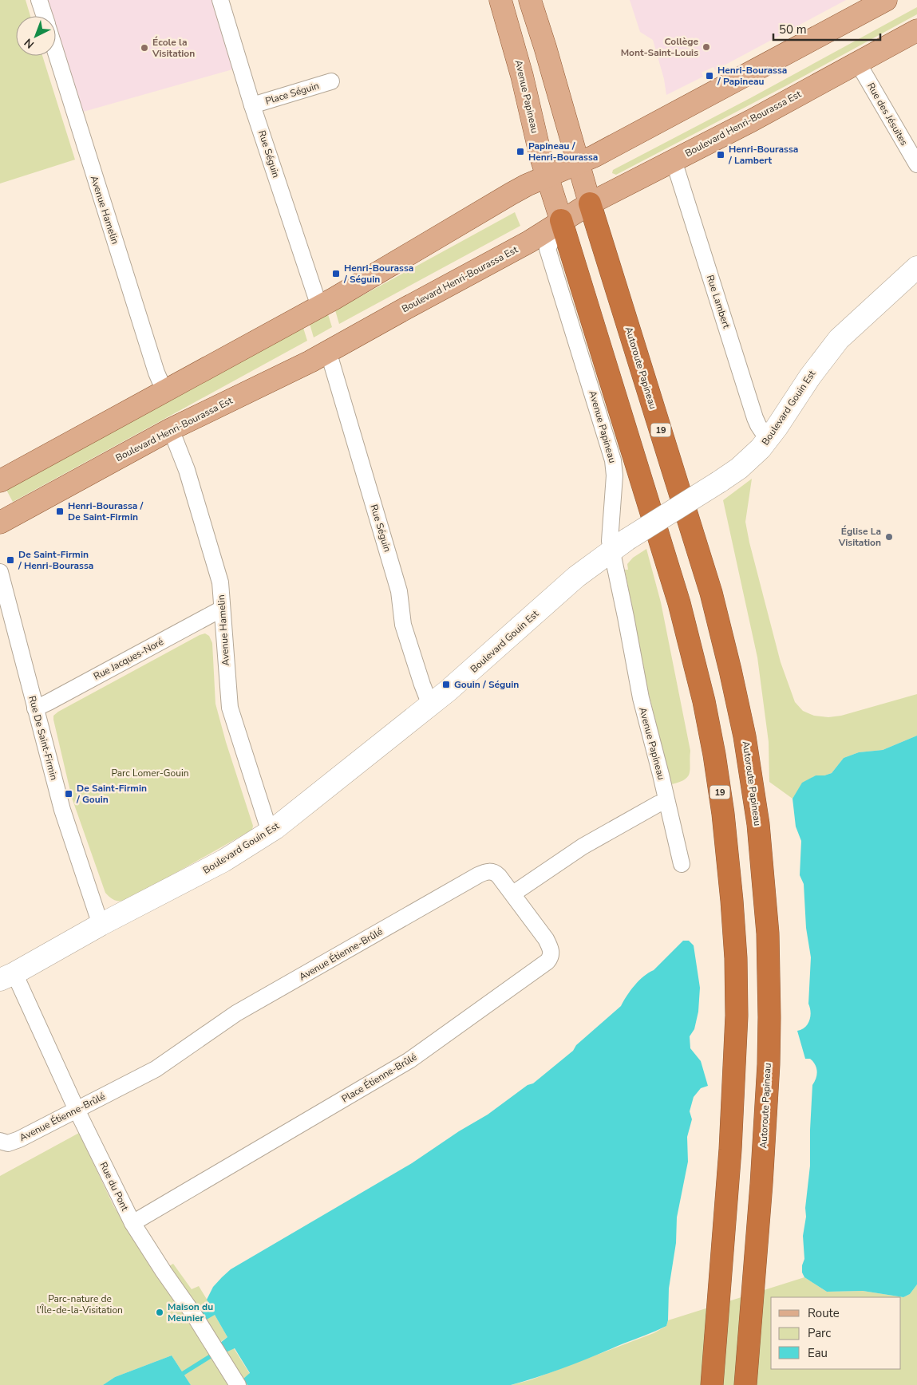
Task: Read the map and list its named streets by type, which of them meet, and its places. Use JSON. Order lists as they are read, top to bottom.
{
  "streets": {
    "highway": ["Autoroute Papineau", "19"],
    "main road": ["Avenue Papineau", "Boulevard Henri-Bourassa Est"],
    "street": [
      "Place Séguin",
      "Rue des Jésuites",
      "Rue Séguin",
      "Avenue Hamelin",
      "Rue Lambert",
      "Boulevard Gouin Est",
      "Rue Jacques-Noré",
      "Rue De Saint-Firmin",
      "Avenue Étienne-Brûlé",
      "Place Étienne-Brûlé",
      "Rue du Pont"
    ]
  },
  "crossings": [
    ["Place Séguin", "Rue Séguin"],
    ["Avenue Papineau", "Boulevard Henri-Bourassa Est"],
    ["Avenue Papineau", "Boulevard Gouin Est"],
    ["Avenue Papineau", "19"],
    ["Rue des Jésuites", "Boulevard Henri-Bourassa Est"],
    ["Boulevard Henri-Bourassa Est", "Rue Séguin"],
    ["Boulevard Henri-Bourassa Est", "Avenue Hamelin"],
    ["Boulevard Henri-Bourassa Est", "Rue Lambert"],
    ["Boulevard Henri-Bourassa Est", "Autoroute Papineau"],
    ["Boulevard Henri-Bourassa Est", "19"],
    ["Rue Séguin", "Boulevard Gouin Est"],
    ["Avenue Hamelin", "Boulevard Gouin Est"],
    ["Avenue Hamelin", "Rue Jacques-Noré"],
    ["Rue Lambert", "Boulevard Gouin Est"],
    ["Boulevard Gouin Est", "Rue De Saint-Firmin"],
    ["Boulevard Gouin Est", "Rue du Pont"],
    ["Rue Jacques-Noré", "Rue De Saint-Firmin"],
    ["Avenue Étienne-Brûlé", "Place Étienne-Brûlé"],
    ["Avenue Étienne-Brûlé", "Rue du Pont"],
    ["Place Étienne-Brûlé", "Rue du Pont"]
  ],
  "parks": ["Parc Lomer-Gouin", "Parc-nature de l'Île-de-la-Visitation"],
  "places": {
    "other": [
      "Collège Mont-Saint-Louis",
      "École la Visitation",
      "Église La Visitation",
      "Maison du Meunier"
    ],
    "transit": [
      "Henri-Bourassa / Papineau",
      "Papineau / Henri-Bourassa",
      "Henri-Bourassa / Lambert",
      "Henri-Bourassa / Séguin",
      "Henri-Bourassa / De Saint-Firmin",
      "De Saint-Firmin / Henri-Bourassa",
      "Gouin / Séguin",
      "De Saint-Firmin / Gouin"
    ]
  },
  "legend": ["Route", "Parc", "Eau"],
  "scale_bar": "50 m",
  "north": "bottom left"
}
